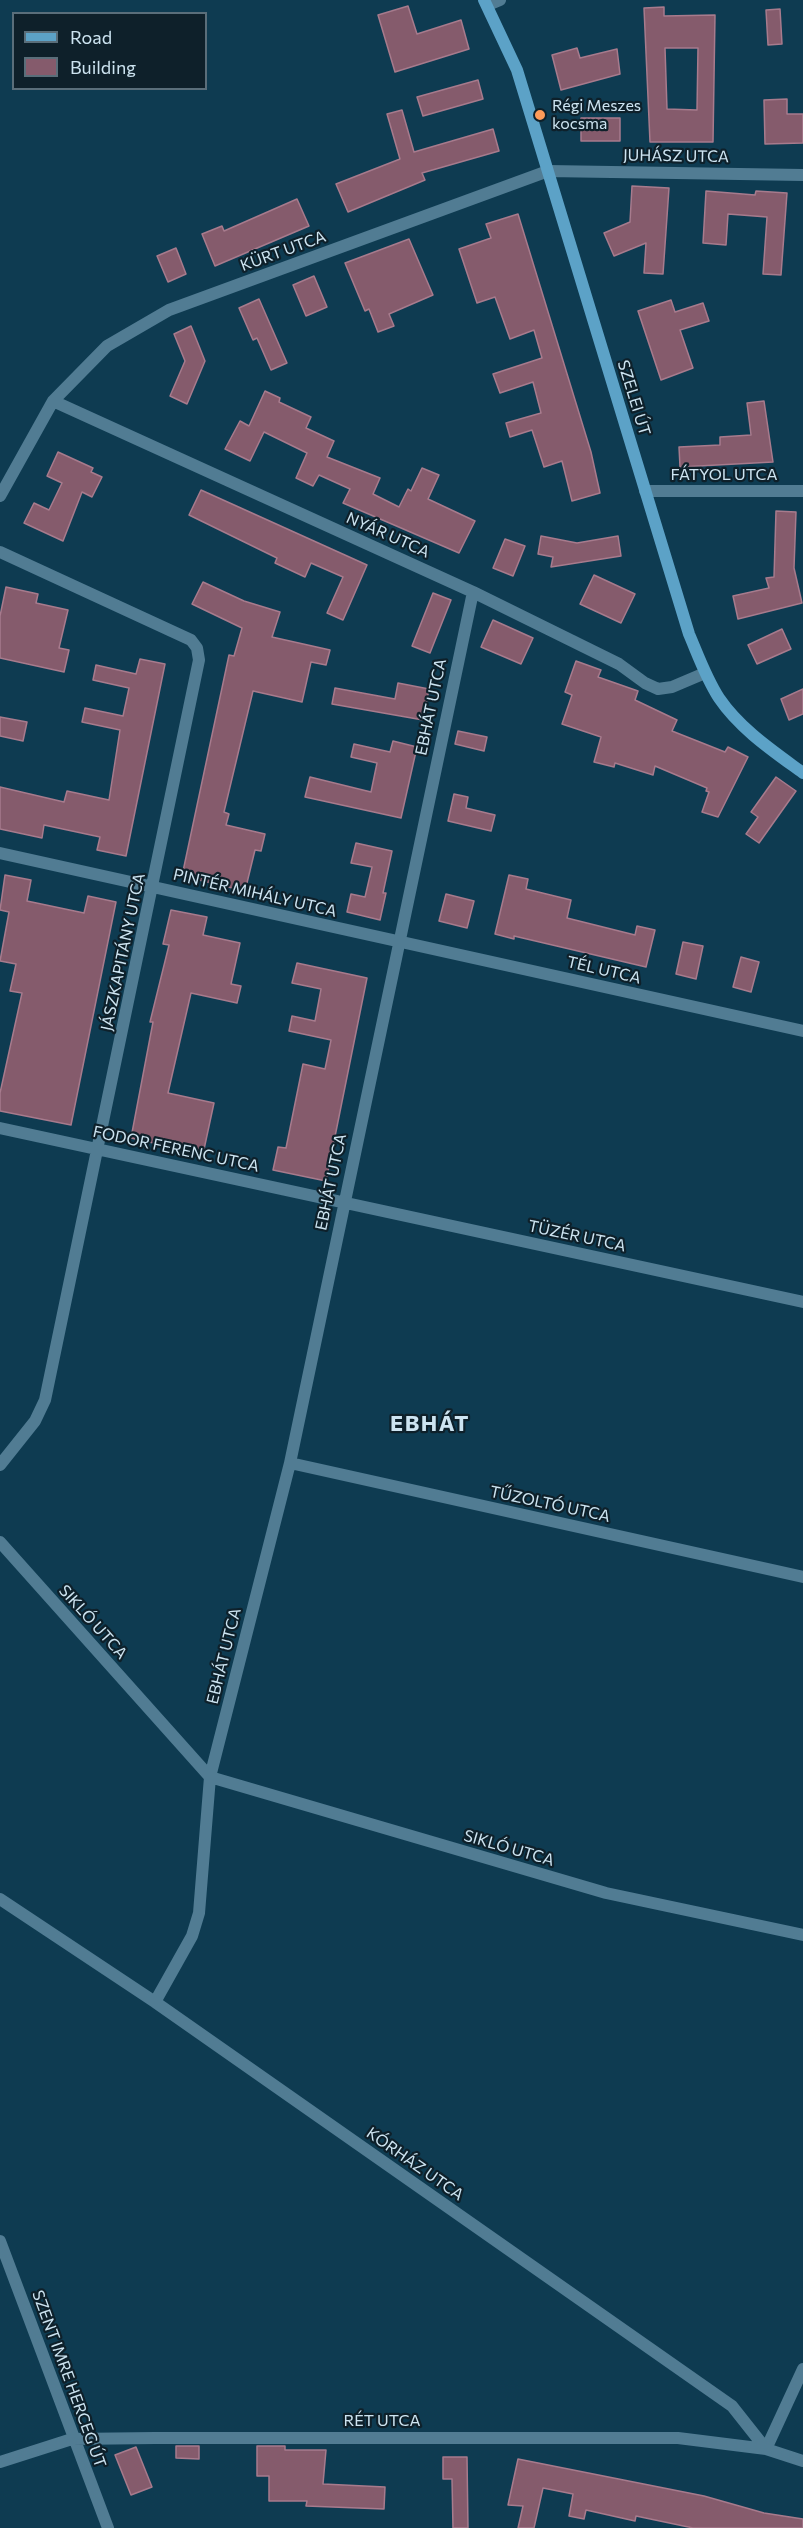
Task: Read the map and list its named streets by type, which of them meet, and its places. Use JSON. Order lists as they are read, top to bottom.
{
  "streets": {
    "main road": ["SZELEI ÚT"],
    "street": [
      "JUHÁSZ UTCA",
      "KÜRT UTCA",
      "FÁTYOL UTCA",
      "NYÁR UTCA",
      "EBHÁT UTCA",
      "PINTÉR MIHÁLY UTCA",
      "JÁSZKAPITÁNY UTCA",
      "TÉL UTCA",
      "FODOR FERENC UTCA",
      "TÜZÉR UTCA",
      "TŰZOLTÓ UTCA",
      "SIKLÓ UTCA",
      "KÓRHÁZ UTCA",
      "SZENT IMRE HERCEG ÚT",
      "RÉT UTCA"
    ]
  },
  "crossings": [
    ["JUHÁSZ UTCA", "KÜRT UTCA"],
    ["JUHÁSZ UTCA", "SZELEI ÚT"],
    ["KÜRT UTCA", "SZELEI ÚT"],
    ["KÜRT UTCA", "NYÁR UTCA"],
    ["SZELEI ÚT", "FÁTYOL UTCA"],
    ["SZELEI ÚT", "NYÁR UTCA"],
    ["NYÁR UTCA", "EBHÁT UTCA"],
    ["EBHÁT UTCA", "PINTÉR MIHÁLY UTCA"],
    ["EBHÁT UTCA", "TÉL UTCA"],
    ["EBHÁT UTCA", "FODOR FERENC UTCA"],
    ["EBHÁT UTCA", "TÜZÉR UTCA"],
    ["EBHÁT UTCA", "TŰZOLTÓ UTCA"],
    ["EBHÁT UTCA", "SIKLÓ UTCA"],
    ["PINTÉR MIHÁLY UTCA", "JÁSZKAPITÁNY UTCA"],
    ["PINTÉR MIHÁLY UTCA", "TÉL UTCA"],
    ["JÁSZKAPITÁNY UTCA", "FODOR FERENC UTCA"],
    ["FODOR FERENC UTCA", "TÜZÉR UTCA"],
    ["KÓRHÁZ UTCA", "RÉT UTCA"],
    ["SZENT IMRE HERCEG ÚT", "RÉT UTCA"]
  ],
  "districts": ["EBHÁT"],
  "places": ["Régi Meszes kocsma"],
  "legend": ["Road", "Building"]
}
